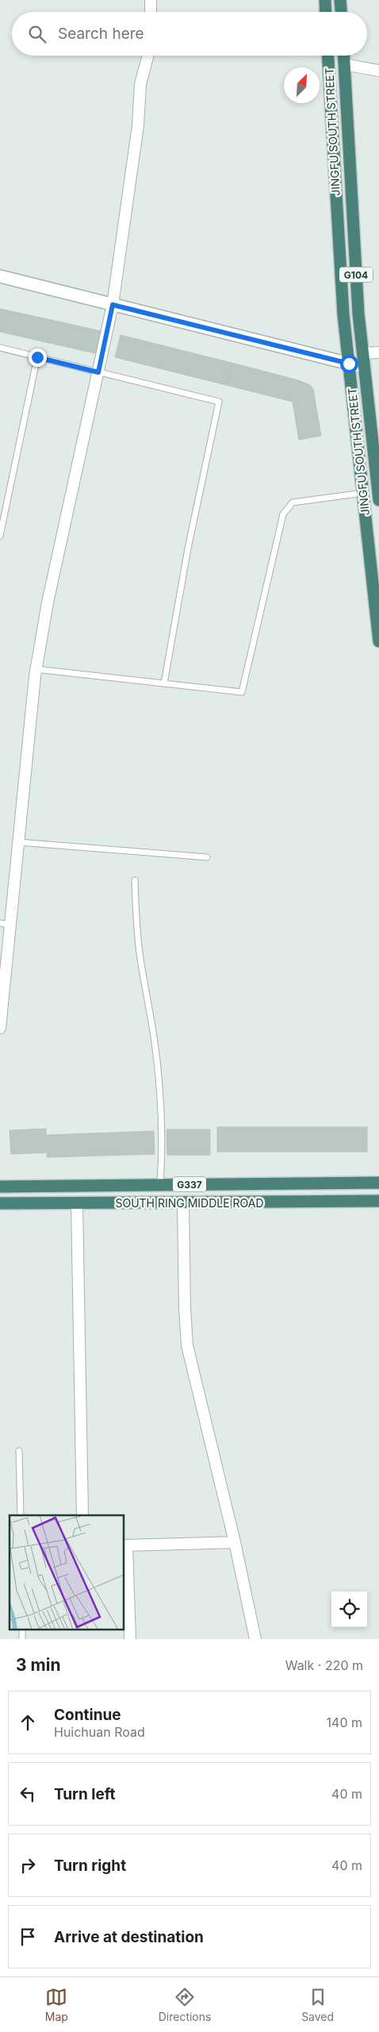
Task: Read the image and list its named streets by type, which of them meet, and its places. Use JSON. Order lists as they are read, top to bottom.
{
  "streets": {
    "highway": [
      "JINGFU SOUTH STREET",
      "G104",
      "G337",
      "SOUTH RING MIDDLE ROAD"
    ]
  },
  "north": "top right",
  "page": {
    "search": "Search here",
    "heading": ["3 min", "Walk · 220 m"],
    "list": [
      ["Continue", "Huichuan Road", "140 m"],
      ["Turn left", "40 m"],
      ["Turn right", "40 m"],
      "Arrive at destination"
    ],
    "nav": ["Map", "Directions", "Saved"]
  }
}
